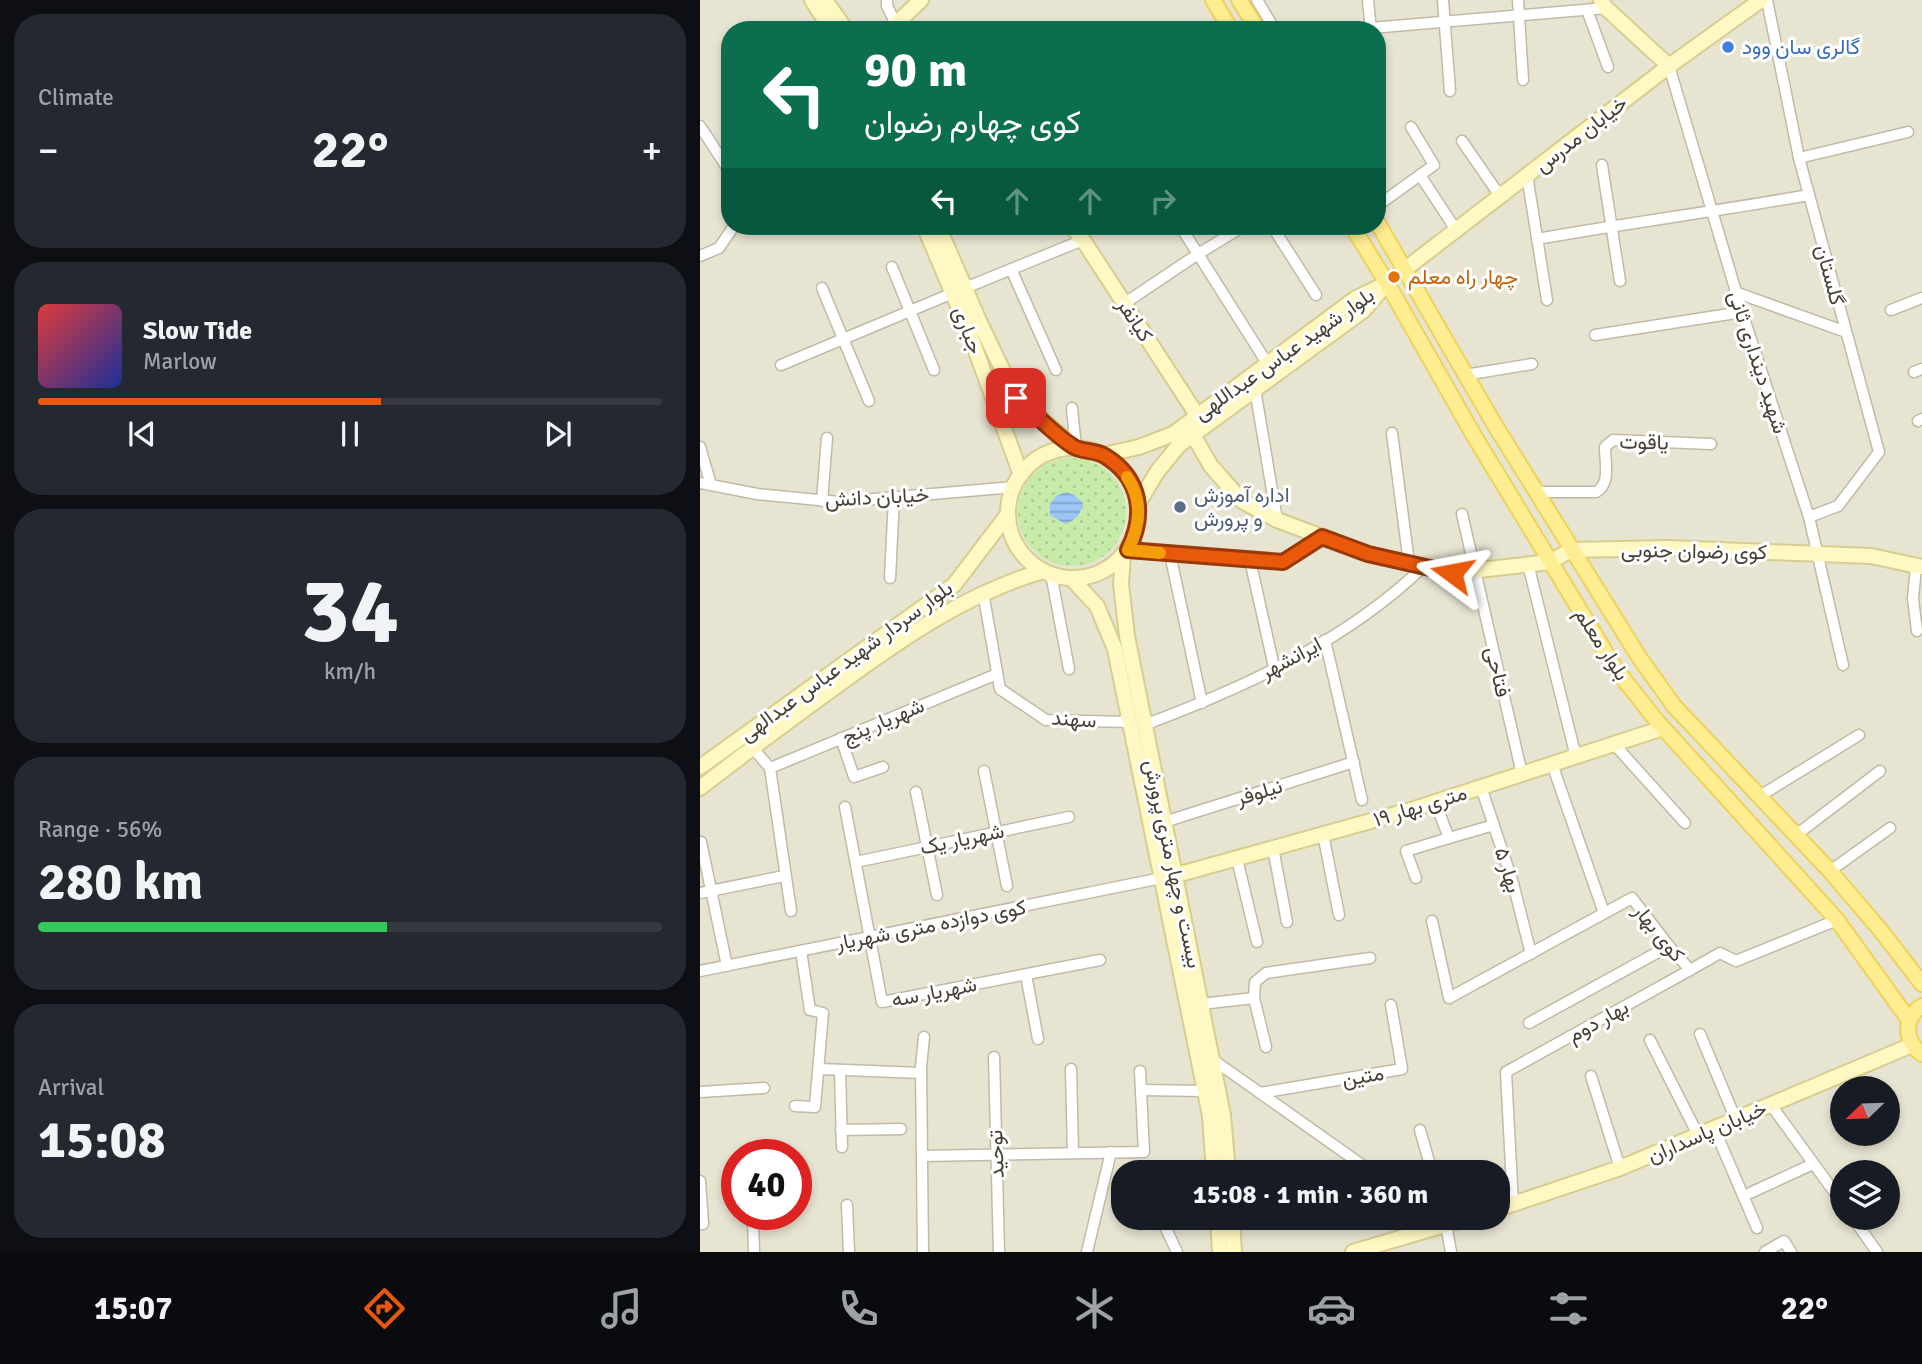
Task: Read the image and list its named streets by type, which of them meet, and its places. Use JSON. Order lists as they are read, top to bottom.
{
  "streets": {
    "main road": ["بلوار معلم"],
    "street": [
      "خیابان مدرس",
      "گلستان",
      "کیانفر",
      "جباری",
      "بلوار شهید عباس عبداللهی",
      "شهید دینداری ثانی",
      "یاقوت",
      "خیابان دانش",
      "کوی رضوان جنوبی",
      "ایرانشهر",
      "بلوار سردار شهید عباس عبدالهی",
      "فتاحی",
      "سهند",
      "شهریار پنج",
      "نیلوفر",
      "۱۹ متری بهار",
      "شهریار یک",
      "بیست و چهار متری پرورش",
      "بهار ۵",
      "کوی دوازده متری شهریار",
      "کوی بهار",
      "شهریار سه",
      "بهار دوم",
      "متین",
      "خیابان پاسداران",
      "توحید"
    ]
  },
  "crossings": [
    ["خیابان مدرس", "شهید دینداری ثانی"],
    ["خیابان مدرس", "بلوار معلم"],
    ["گلستان", "شهید دینداری ثانی"],
    ["کیانفر", "بلوار شهید عباس عبداللهی"],
    ["جباری", "بلوار شهید عباس عبداللهی"],
    ["جباری", "خیابان دانش"],
    ["جباری", "بلوار سردار شهید عباس عبدالهی"],
    ["جباری", "بیست و چهار متری پرورش"],
    ["بلوار شهید عباس عبداللهی", "خیابان دانش"],
    ["بلوار شهید عباس عبداللهی", "بلوار معلم"],
    ["بلوار شهید عباس عبداللهی", "بلوار سردار شهید عباس عبدالهی"],
    ["بلوار شهید عباس عبداللهی", "بیست و چهار متری پرورش"],
    ["شهید دینداری ثانی", "کوی رضوان جنوبی"],
    ["یاقوت", "بلوار معلم"],
    ["خیابان دانش", "بلوار سردار شهید عباس عبدالهی"],
    ["خیابان دانش", "بیست و چهار متری پرورش"],
    ["کوی رضوان جنوبی", "بلوار معلم"],
    ["بلوار معلم", "۱۹ متری بهار"],
    ["بلوار معلم", "کوی بهار"],
    ["ایرانشهر", "بیست و چهار متری پرورش"],
    ["بلوار سردار شهید عباس عبدالهی", "سهند"],
    ["بلوار سردار شهید عباس عبدالهی", "بیست و چهار متری پرورش"],
    ["فتاحی", "۱۹ متری بهار"],
    ["سهند", "شهریار پنج"],
    ["سهند", "بیست و چهار متری پرورش"],
    ["نیلوفر", "بیست و چهار متری پرورش"],
    ["۱۹ متری بهار", "بیست و چهار متری پرورش"],
    ["۱۹ متری بهار", "بهار ۵"],
    ["۱۹ متری بهار", "کوی دوازده متری شهریار"],
    ["شهریار یک", "شهریار سه"],
    ["بیست و چهار متری پرورش", "کوی دوازده متری شهریار"],
    ["بهار ۵", "کوی بهار"],
    ["کوی دوازده متری شهریار", "شهریار سه"],
    ["کوی بهار", "بهار دوم"],
    ["بهار دوم", "خیابان پاسداران"]
  ],
  "places": ["گالری سان وود", "چهار راه معلم", "اداره آموزش و پرورش"],
  "north": "bottom left",
  "page": {
    "tile": [
      "Climate",
      ["34", "km/h"],
      ["Range · 56%", "280 km"],
      ["Arrival", "15:08"]
    ],
    "turn": ["90 m", "کوی چهارم رضوان"],
    "heat": ["−", "22°", "+"],
    "song": ["Slow Tide", "Marlow"],
    "limit": "40",
    "trip": "15:08 · 1 min · 360 m",
    "tabs": ["15:07", "22°"]
  }
}
